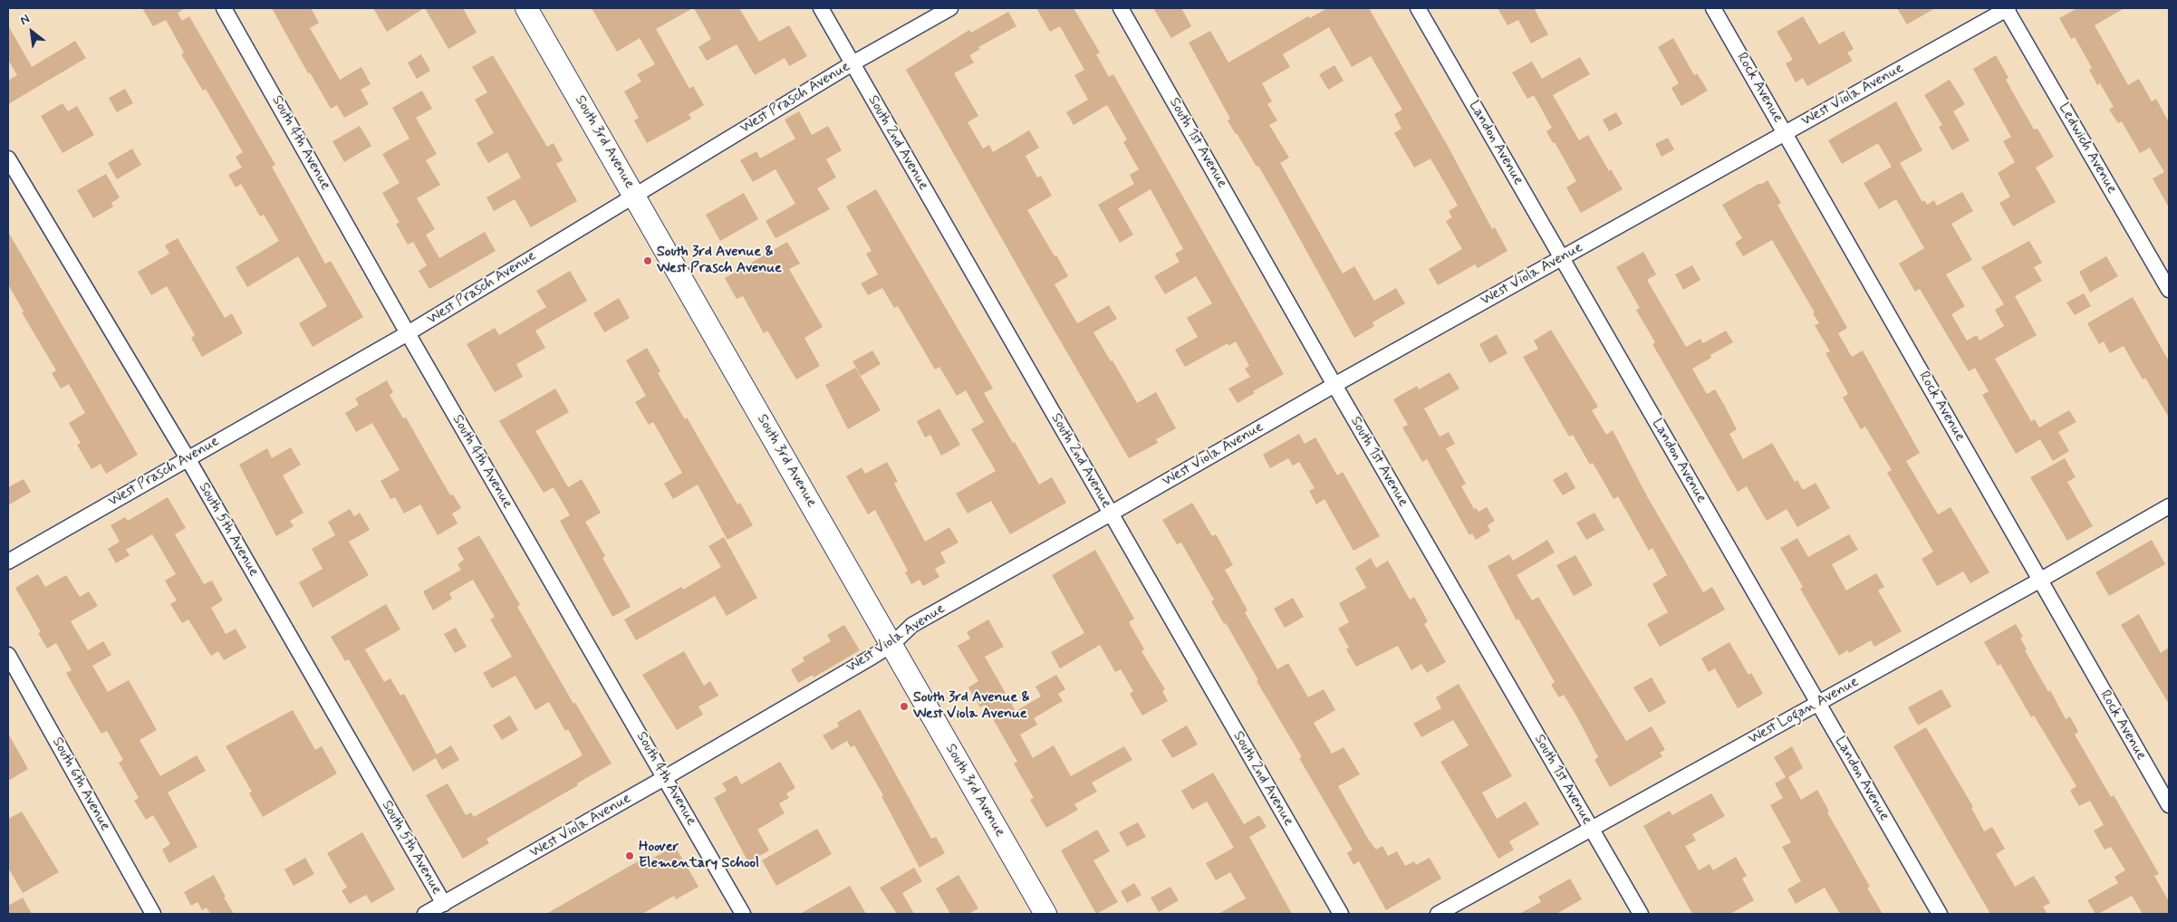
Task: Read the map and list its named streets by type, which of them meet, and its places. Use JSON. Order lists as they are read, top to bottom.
{
  "streets": {
    "street": [
      "Rock Avenue",
      "West Viola Avenue",
      "West Prasch Avenue",
      "South 3rd Avenue",
      "South 4th Avenue",
      "South 2nd Avenue",
      "South 1st Avenue",
      "Landon Avenue",
      "Ledwich Avenue",
      "South 5th Avenue",
      "West Logan Avenue",
      "South 6th Avenue"
    ]
  },
  "crossings": [
    ["Rock Avenue", "West Viola Avenue"],
    ["Rock Avenue", "West Logan Avenue"],
    ["West Viola Avenue", "South 3rd Avenue"],
    ["West Viola Avenue", "South 4th Avenue"],
    ["West Viola Avenue", "South 2nd Avenue"],
    ["West Viola Avenue", "South 1st Avenue"],
    ["West Viola Avenue", "Landon Avenue"],
    ["West Viola Avenue", "Ledwich Avenue"],
    ["West Viola Avenue", "South 5th Avenue"],
    ["West Prasch Avenue", "South 3rd Avenue"],
    ["West Prasch Avenue", "South 4th Avenue"],
    ["West Prasch Avenue", "South 2nd Avenue"],
    ["West Prasch Avenue", "South 5th Avenue"],
    ["South 1st Avenue", "West Logan Avenue"],
    ["Landon Avenue", "West Logan Avenue"]
  ],
  "places": ["South 3rd Avenue & West Prasch Avenue", "South 3rd Avenue & West Viola Avenue", "Hoover Elementary School"],
  "north": "top left"
}
